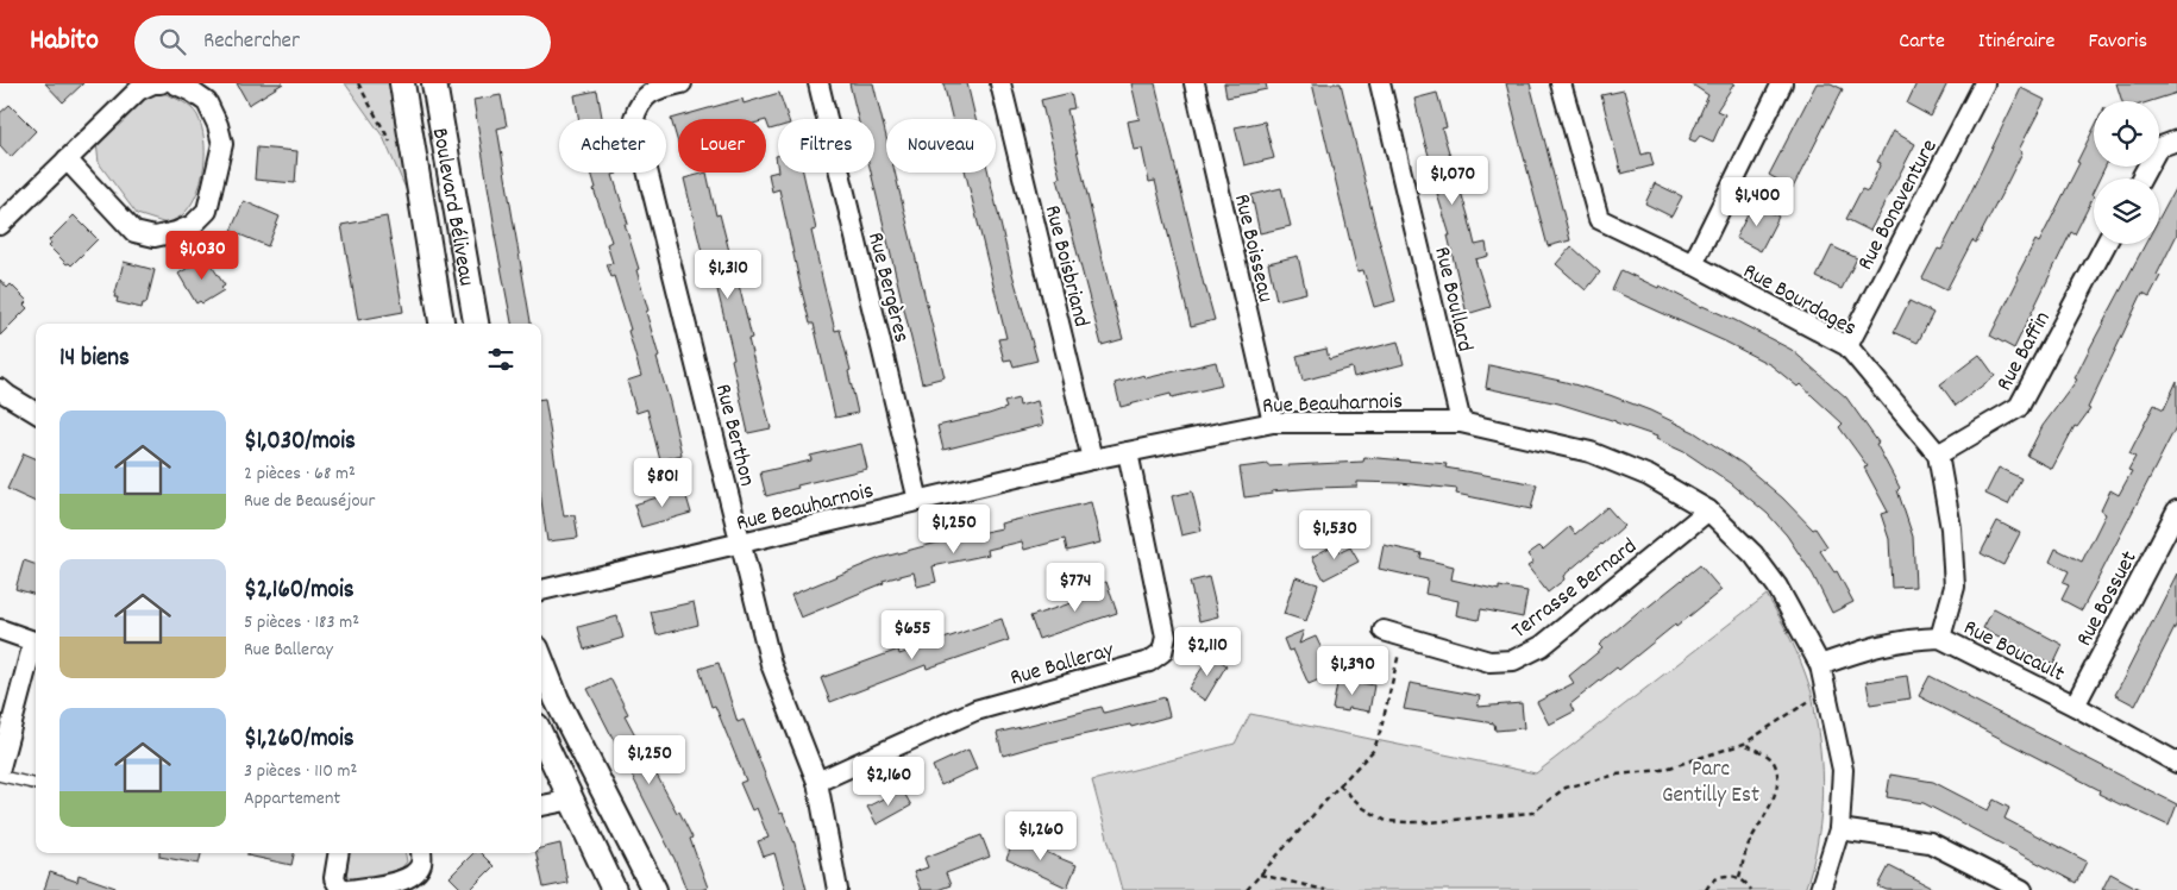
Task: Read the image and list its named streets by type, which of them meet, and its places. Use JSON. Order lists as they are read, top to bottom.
{
  "streets": {
    "street": [
      "Rue Bonaventure",
      "Boulevard Béliveau",
      "Rue Boisseau",
      "Rue Boisbriand",
      "Rue Bergères",
      "Rue Bourdages",
      "Rue Boullard",
      "Rue Baffin",
      "Rue Beauharnois",
      "Rue Berthon",
      "Terrasse Bernard",
      "Rue Bossuet",
      "Rue Boucault",
      "Rue Balleray"
    ]
  },
  "crossings": [
    ["Rue Bonaventure", "Rue Bourdages"],
    ["Rue Boisseau", "Rue Beauharnois"],
    ["Rue Boisbriand", "Rue Beauharnois"],
    ["Rue Bergères", "Rue Beauharnois"],
    ["Rue Bourdages", "Rue Baffin"],
    ["Rue Bourdages", "Rue Boucault"],
    ["Rue Boullard", "Rue Beauharnois"],
    ["Rue Beauharnois", "Rue Berthon"],
    ["Rue Beauharnois", "Terrasse Bernard"],
    ["Rue Beauharnois", "Rue Boucault"],
    ["Rue Beauharnois", "Rue Balleray"],
    ["Rue Berthon", "Rue Balleray"],
    ["Rue Bossuet", "Rue Boucault"]
  ],
  "parks": ["Parc Gentilly Est"],
  "page": {
    "header": "Habito",
    "search": "Rechercher",
    "nav": ["Carte", "Itinéraire", "Favoris"],
    "chip": [
      "Acheter",
      "Louer",
      "Filtres",
      "Nouveau"
    ],
    "price": [
      "$1,070",
      "$1,400",
      "$1,030",
      "$1,310",
      "$801",
      "$1,250",
      "$1,530",
      "$774",
      "$655",
      "$2,110",
      "$1,390",
      "$1,250",
      "$2,160",
      "$1,260"
    ],
    "heading": "14 biens",
    "list": [
      {
        "name": "$1,030/mois",
        "note": "2 pièces · 68 m² · Rue de Beauséjour"
      },
      {
        "name": "$2,160/mois",
        "note": "5 pièces · 183 m² · Rue Balleray"
      },
      {
        "name": "$1,260/mois",
        "note": "3 pièces · 110 m² · Appartement"
      }
    ]
  }
}
